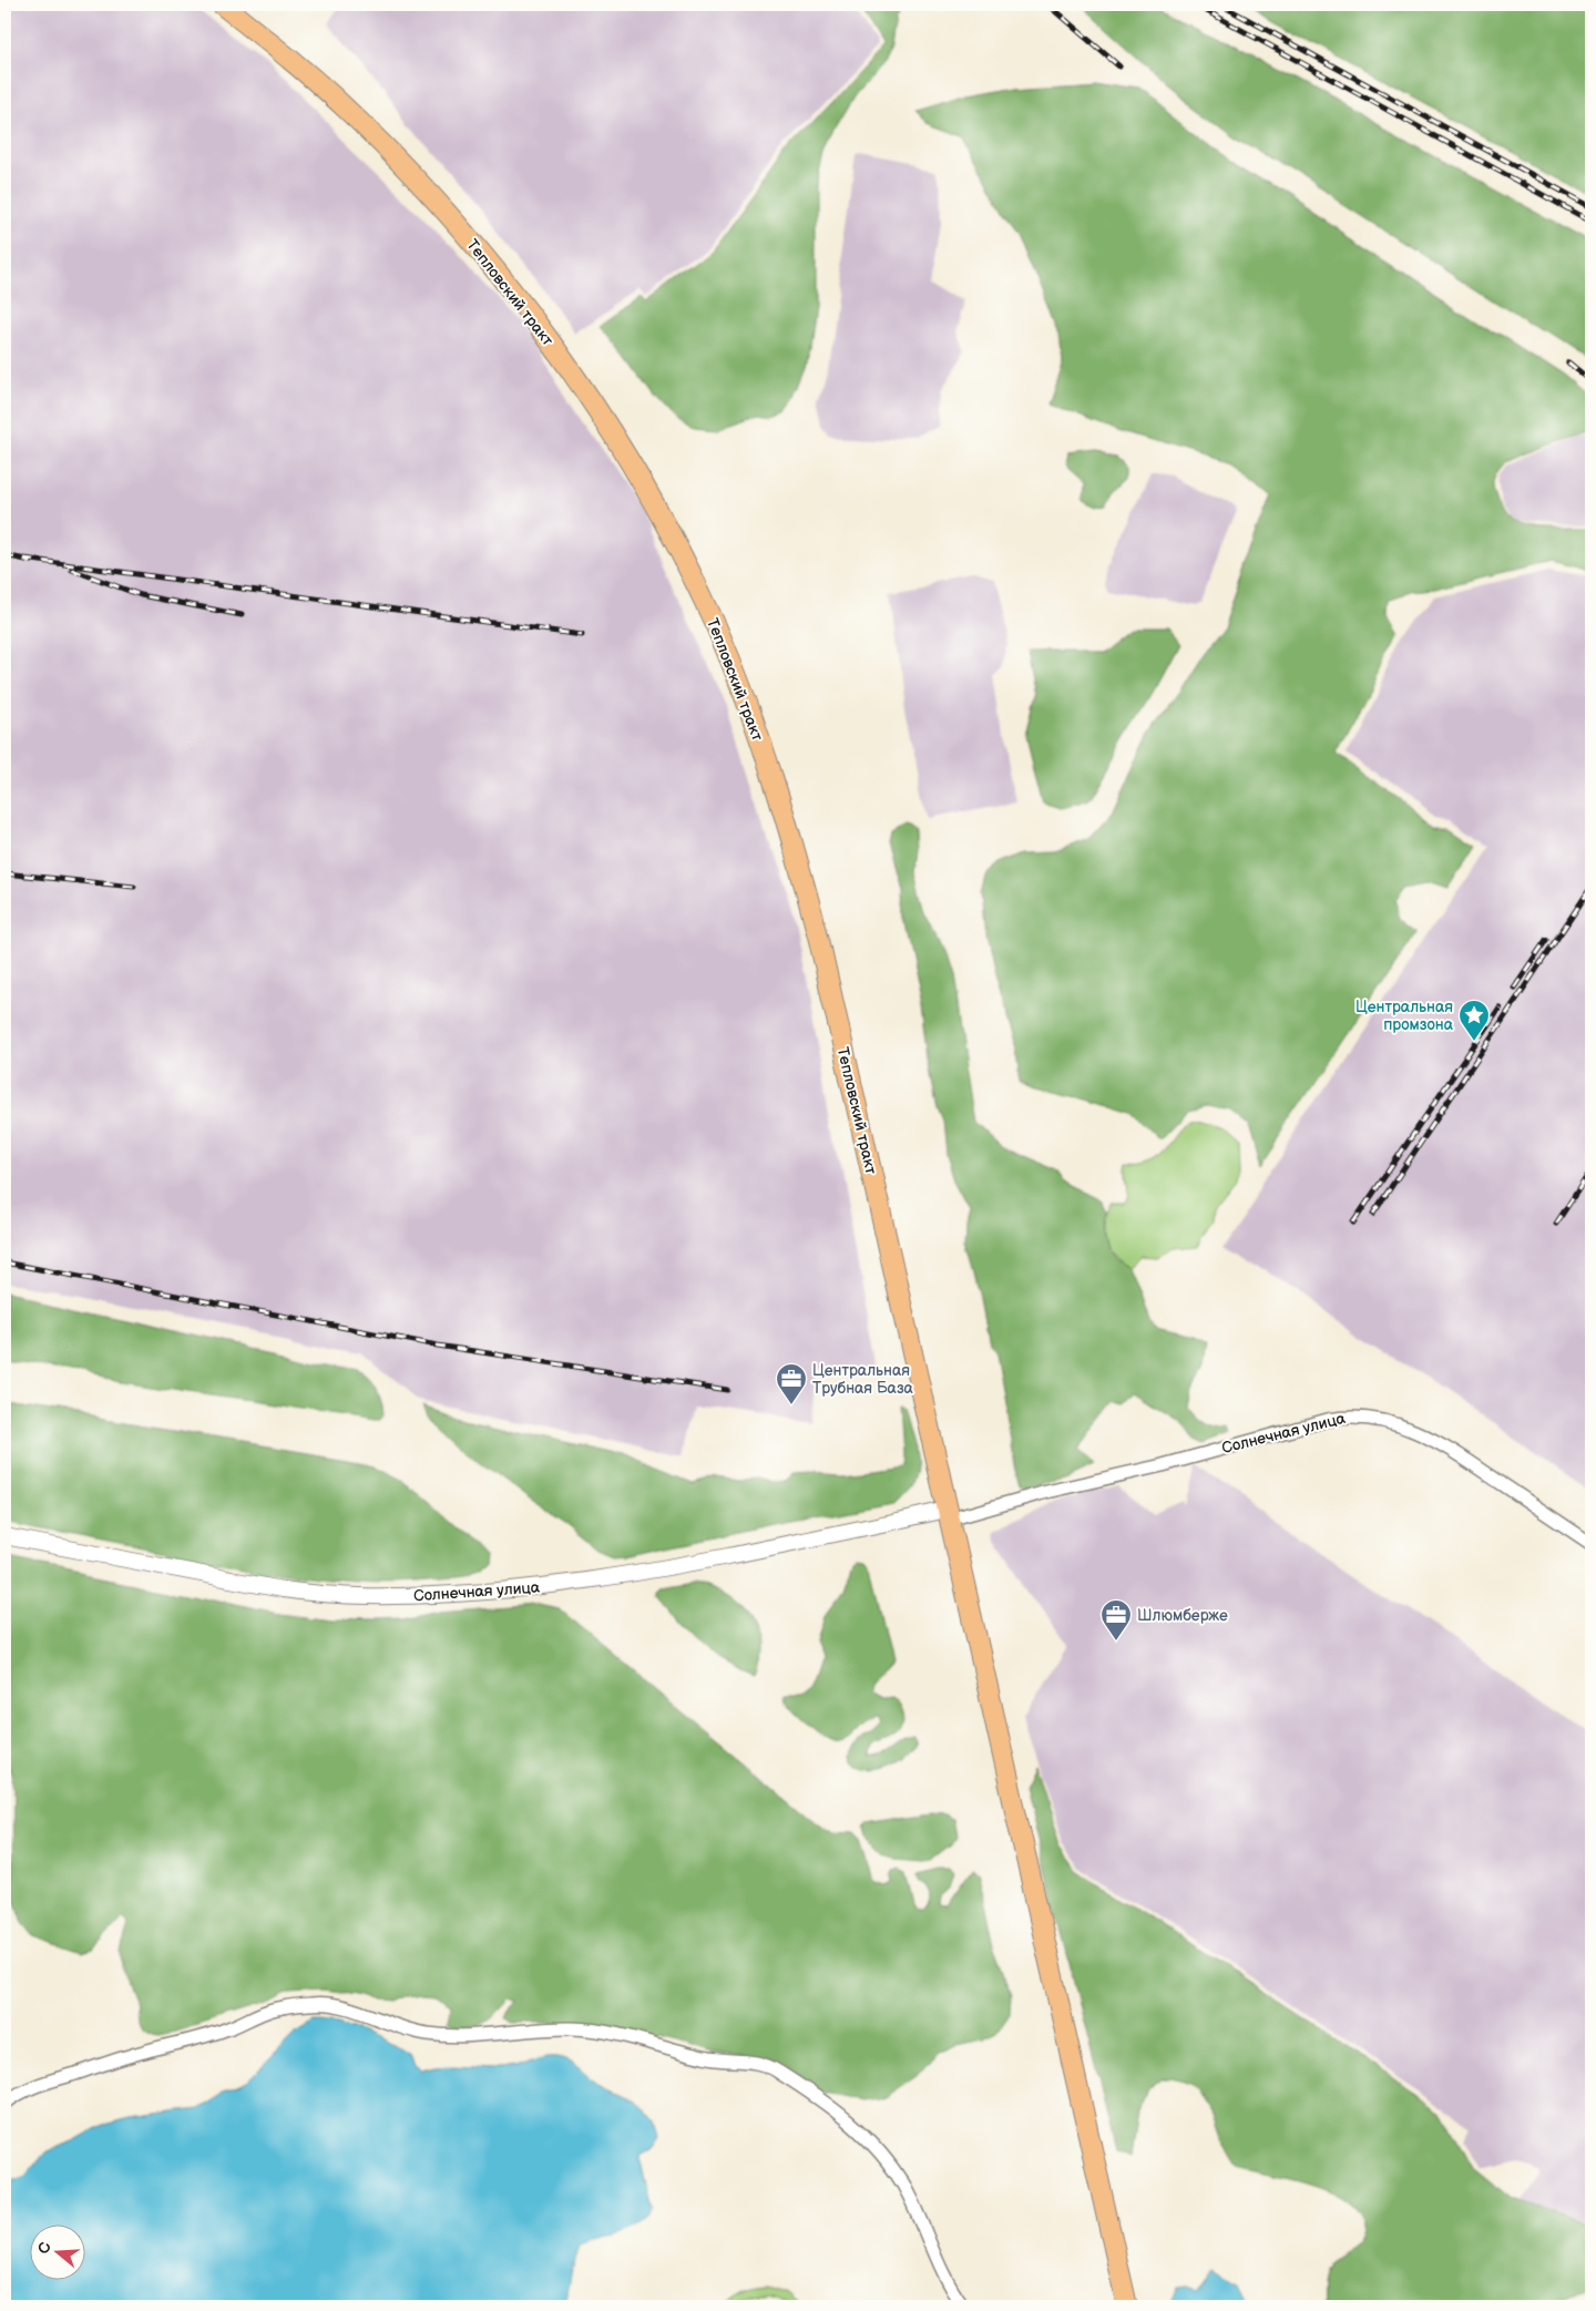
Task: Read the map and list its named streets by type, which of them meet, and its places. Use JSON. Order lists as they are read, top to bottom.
{
  "streets": {
    "main road": ["Тепловский тракт"],
    "street": ["Солнечная улица"]
  },
  "crossings": [
    ["Тепловский тракт", "Солнечная улица"]
  ],
  "places": {
    "place": ["Центральная промзона"],
    "office": ["Центральная Трубная База", "Шлюмберже"]
  },
  "north": "left"
}
